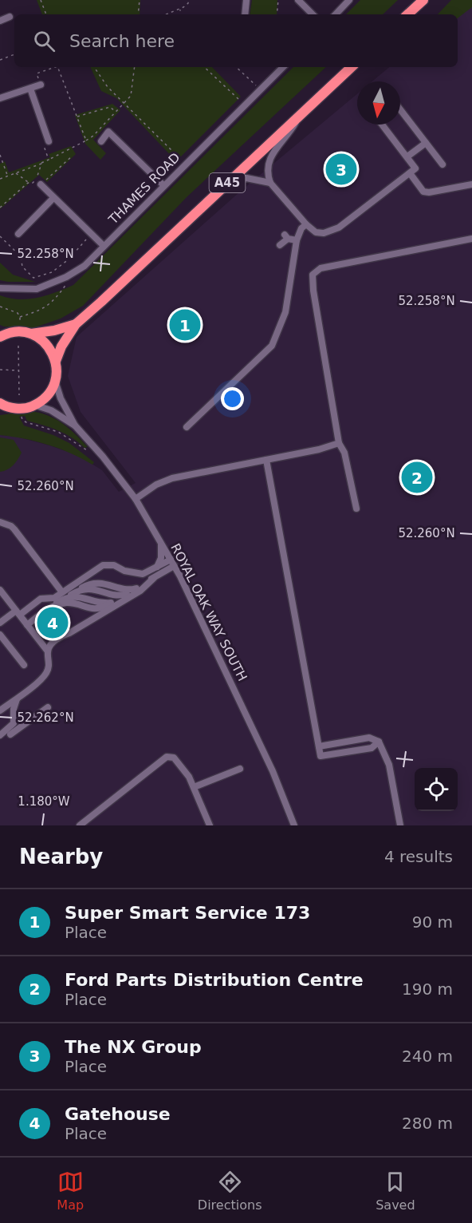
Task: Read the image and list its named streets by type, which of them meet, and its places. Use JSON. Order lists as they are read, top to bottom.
{
  "streets": {
    "highway": ["A45"],
    "street": ["THAMES ROAD", "ROYAL OAK WAY SOUTH"]
  },
  "north": "bottom",
  "page": {
    "search": "Search here",
    "pins": [
      "3",
      "1",
      "2",
      "4"
    ],
    "heading": ["Nearby", "4 results"],
    "list": [
      {
        "mark": "1",
        "name": "Super Smart Service 173",
        "note": "Place",
        "value": "90 m"
      },
      {
        "mark": "2",
        "name": "Ford Parts Distribution Centre",
        "note": "Place",
        "value": "190 m"
      },
      {
        "mark": "3",
        "name": "The NX Group",
        "note": "Place",
        "value": "240 m"
      },
      {
        "mark": "4",
        "name": "Gatehouse",
        "note": "Place",
        "value": "280 m"
      }
    ],
    "nav": ["Map", "Directions", "Saved"]
  },
  "coordinates": [
    "52.258°N",
    "52.260°N",
    "52.262°N",
    "1.180°W"
  ]
}
